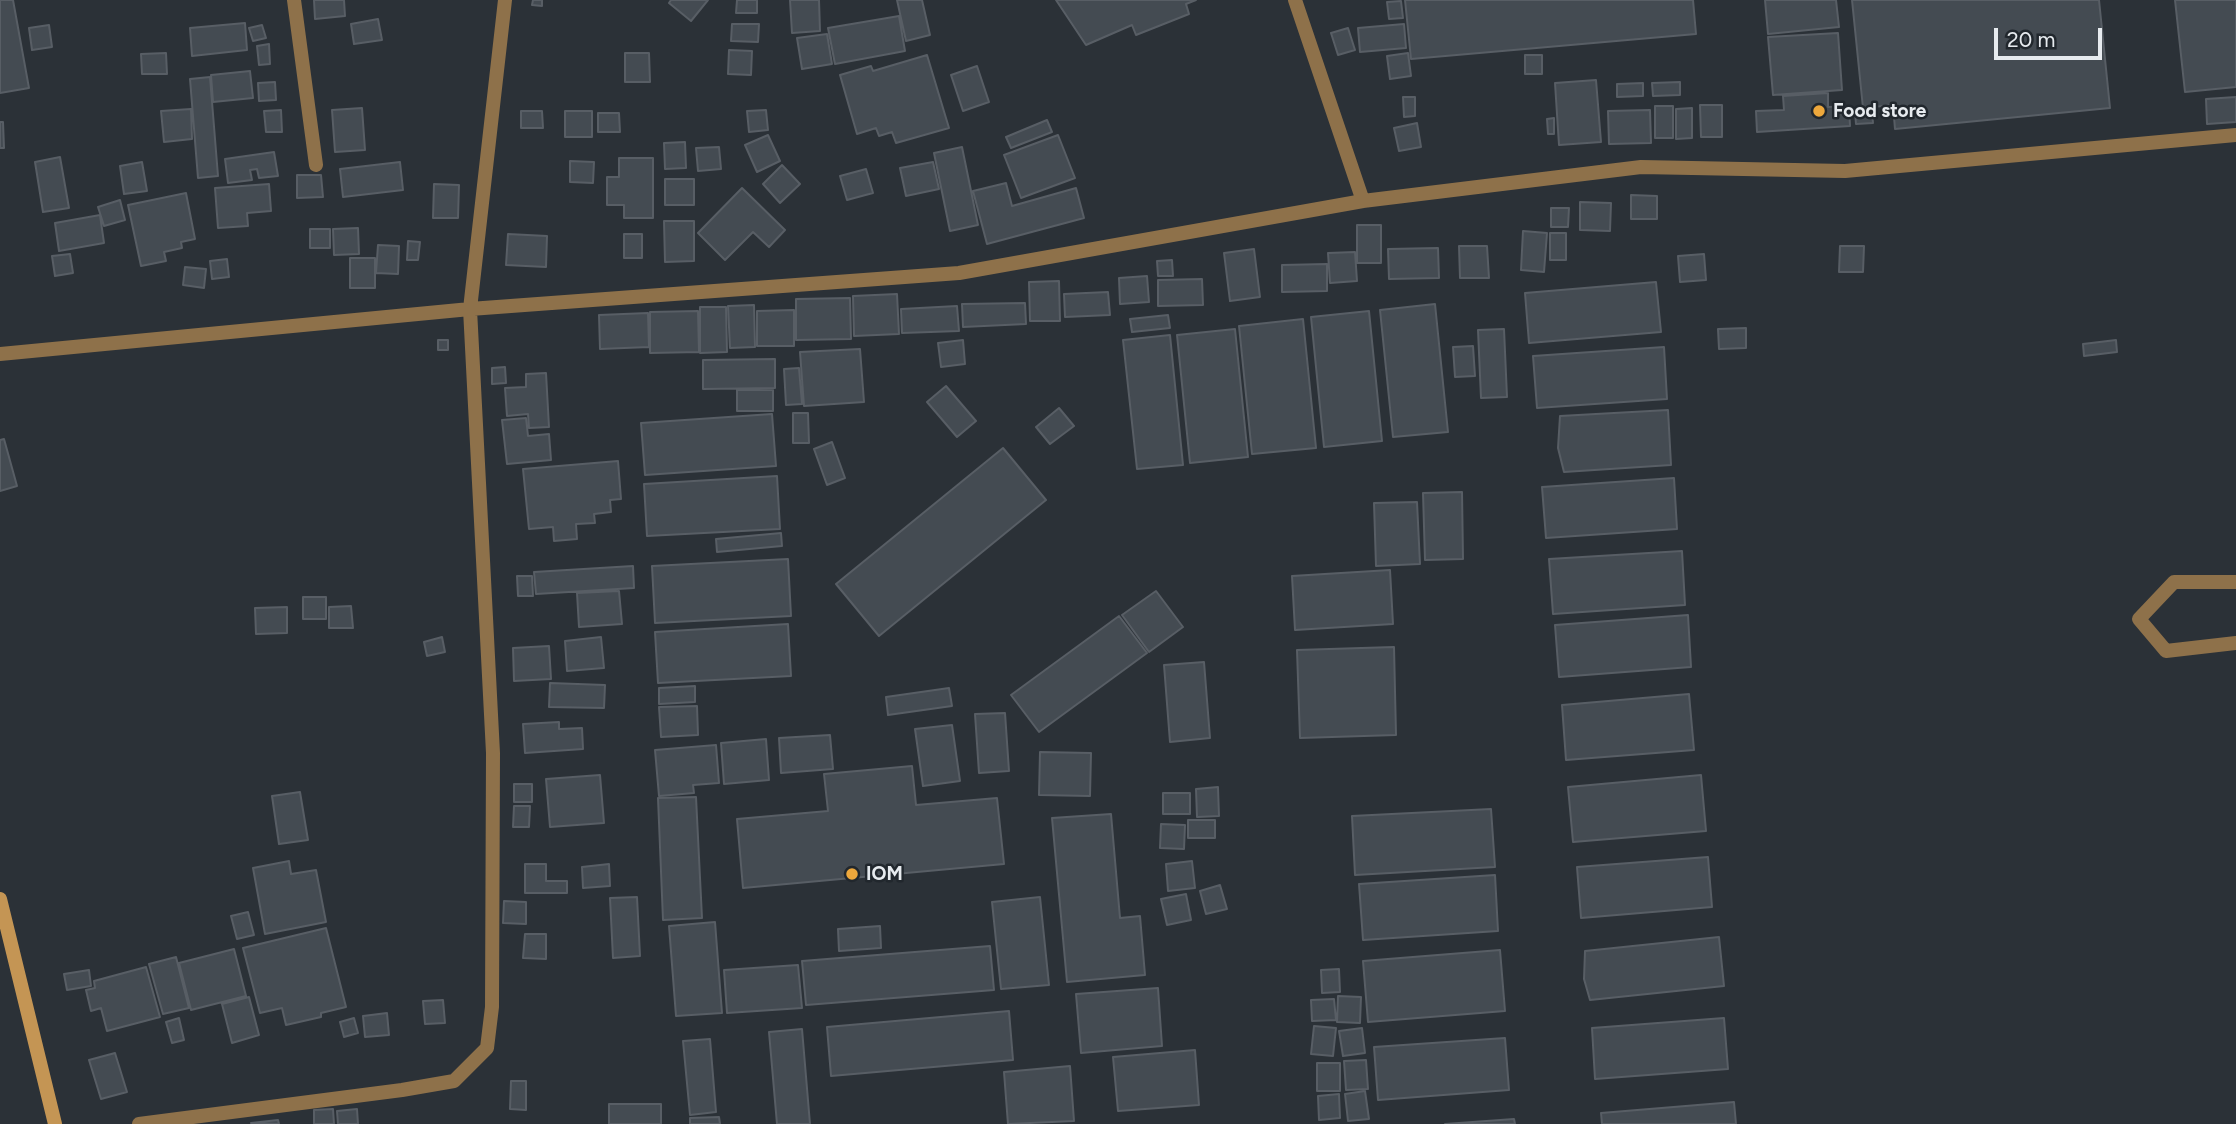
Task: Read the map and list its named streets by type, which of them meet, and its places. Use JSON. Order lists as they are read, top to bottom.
{
  "places": ["Food store", "IOM"],
  "scale_bar": "20 m"
}
